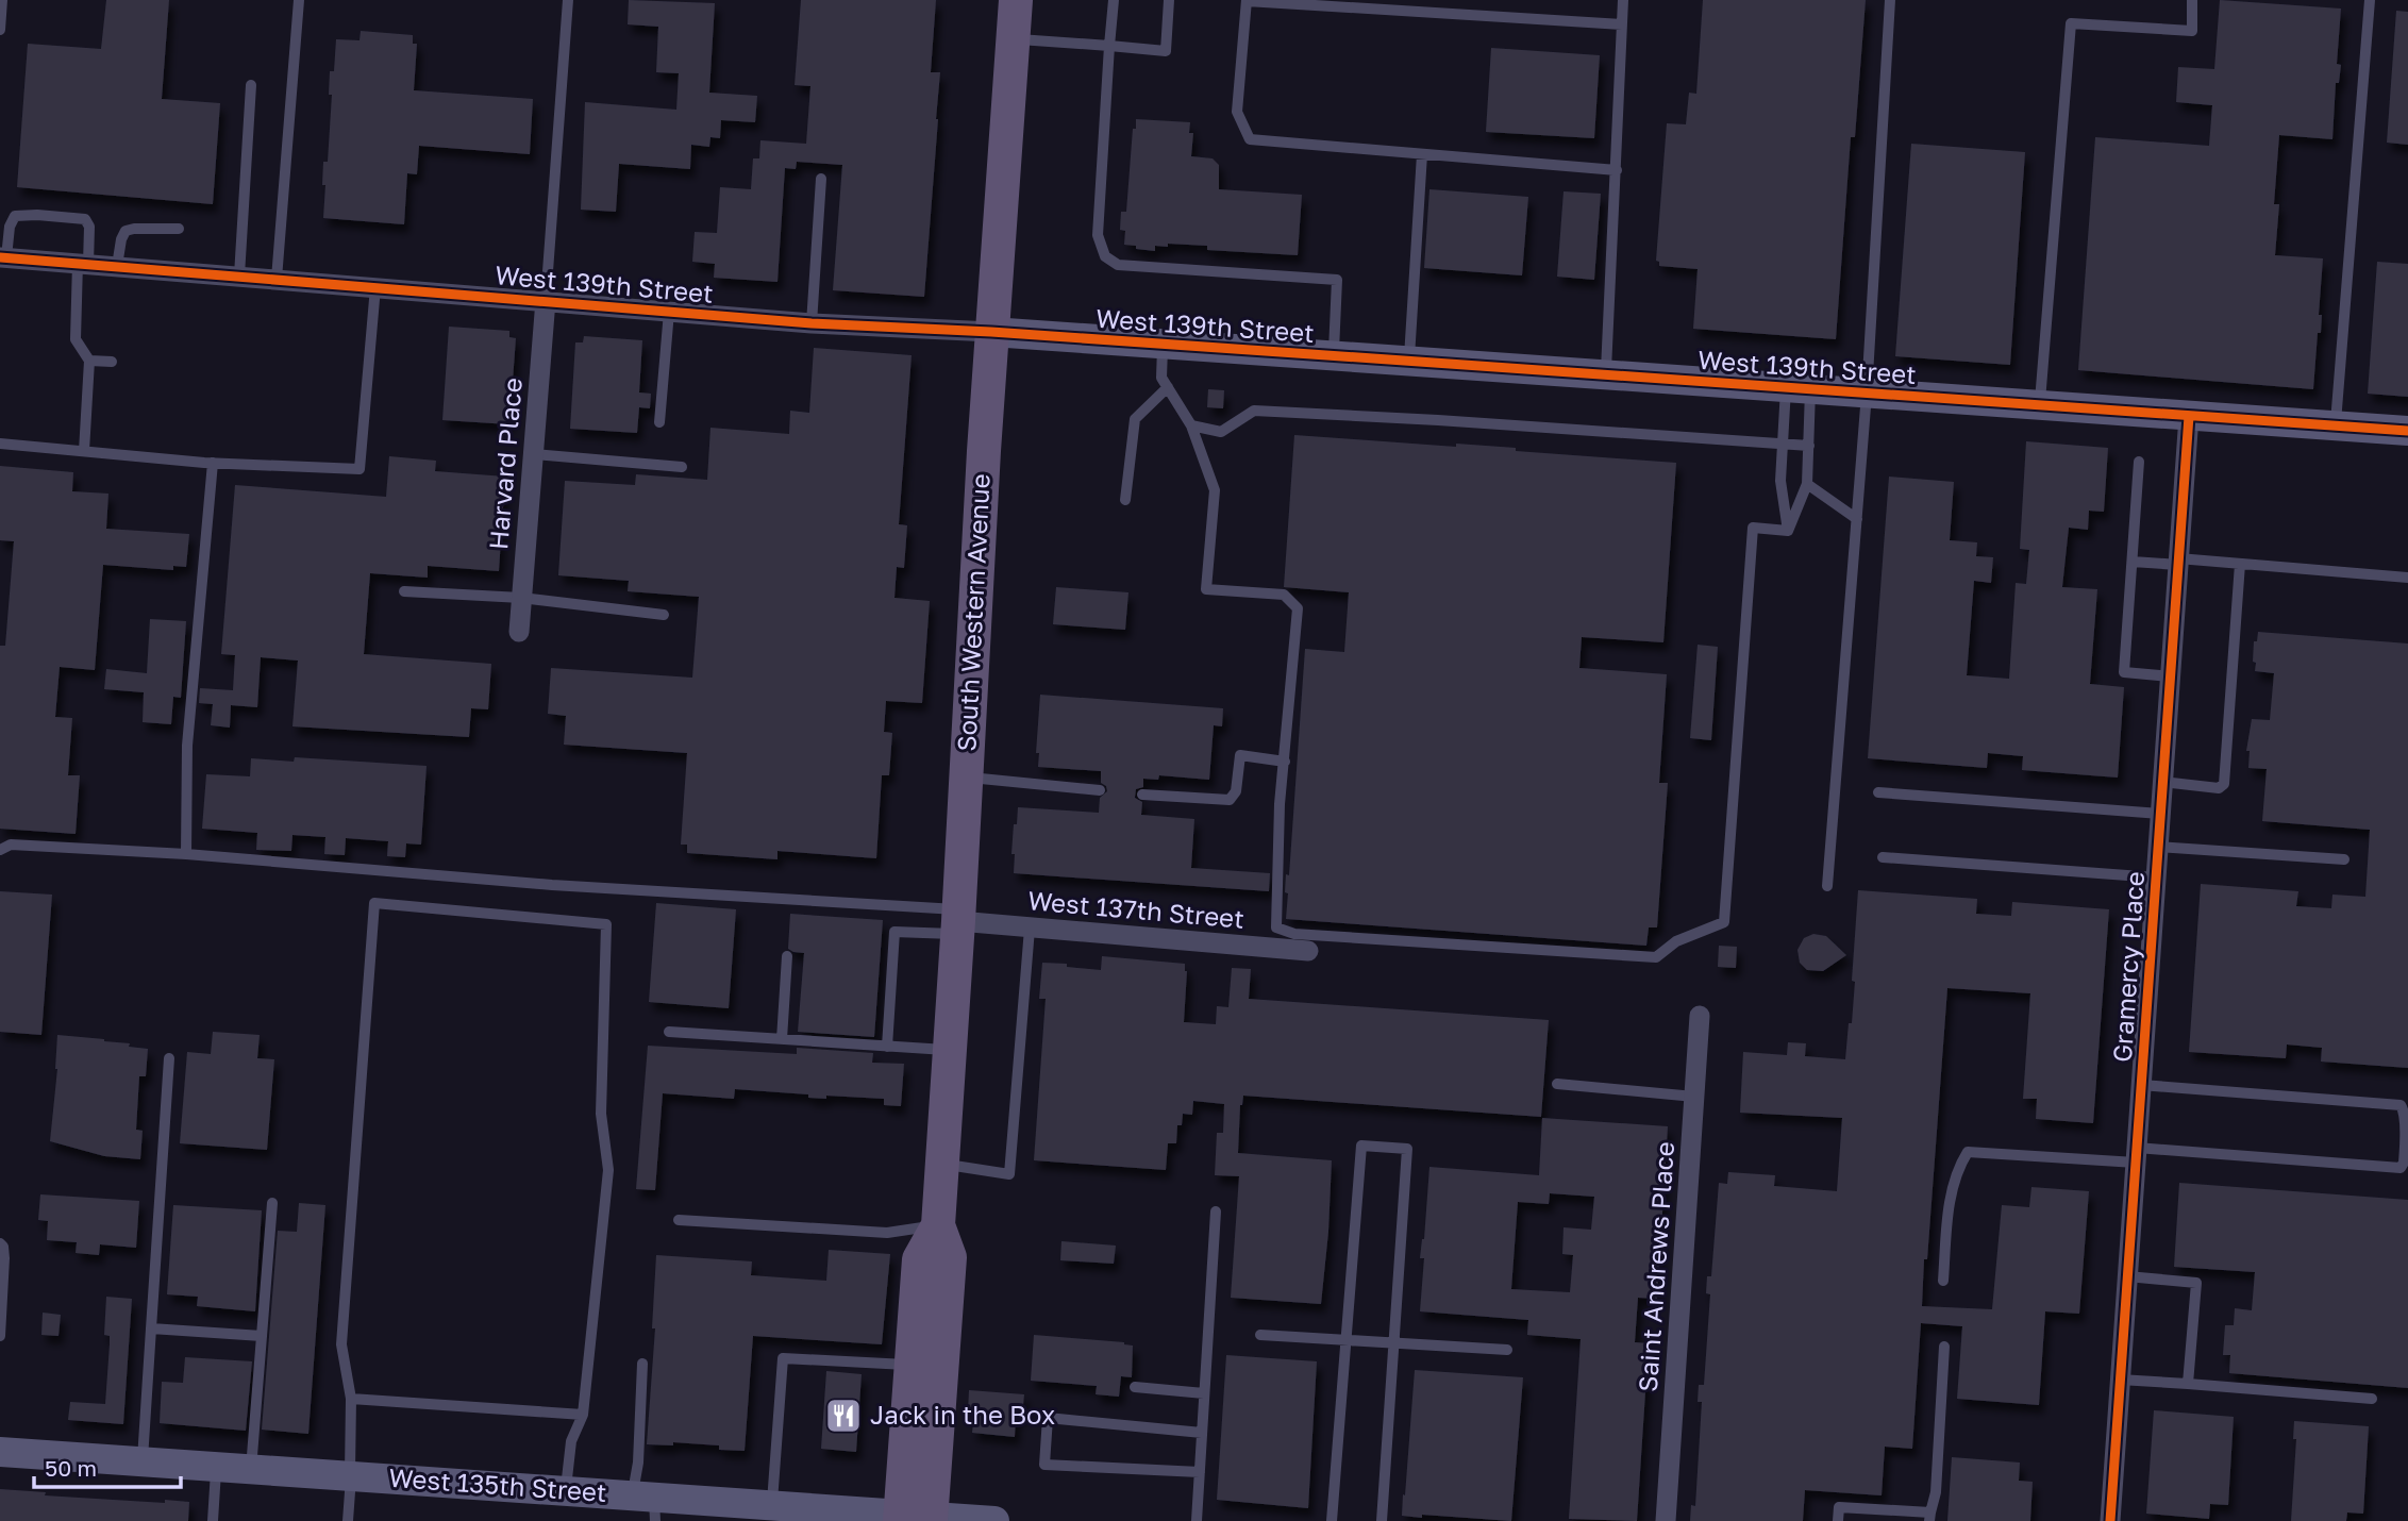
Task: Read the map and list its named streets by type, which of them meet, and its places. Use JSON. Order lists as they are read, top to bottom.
{
  "streets": {
    "main road": ["South Western Avenue"],
    "street": [
      "West 139th Street",
      "Harvard Place",
      "West 137th Street",
      "Gramercy Place",
      "Saint Andrews Place",
      "West 135th Street"
    ]
  },
  "crossings": [
    ["West 139th Street", "Harvard Place"],
    ["West 139th Street", "South Western Avenue"],
    ["West 139th Street", "Gramercy Place"],
    ["South Western Avenue", "West 137th Street"],
    ["South Western Avenue", "West 135th Street"]
  ],
  "places": {
    "restaurant": ["Jack in the Box"]
  },
  "scale_bar": "50 m"
}
